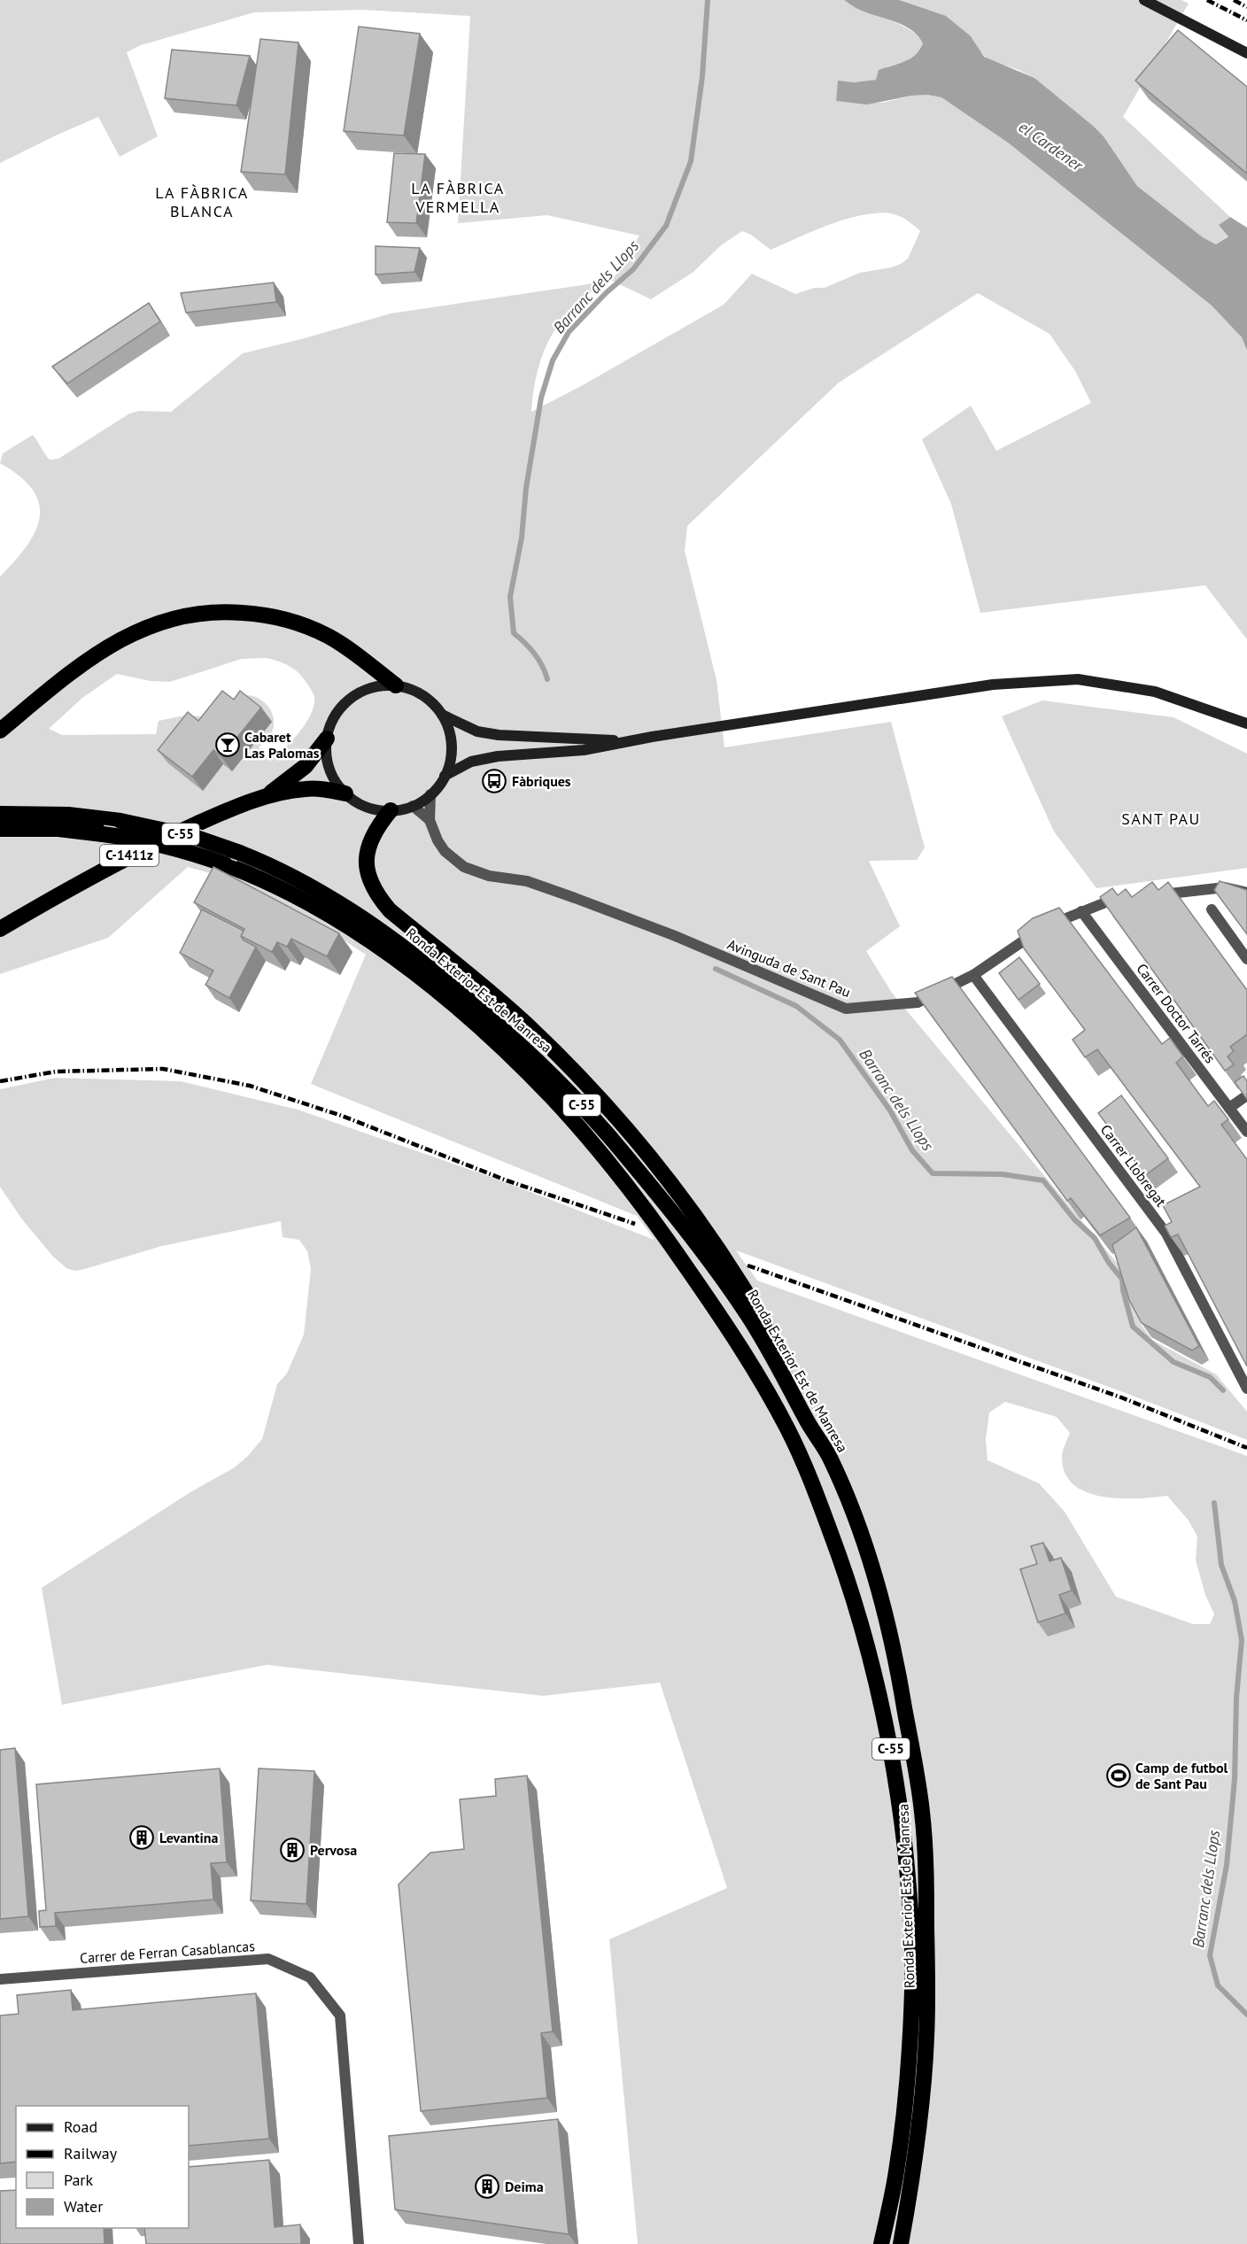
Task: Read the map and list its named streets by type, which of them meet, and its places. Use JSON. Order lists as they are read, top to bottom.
{
  "streets": {
    "highway": ["C-55", "C-1411z", "Ronda Exterior Est de Manresa"],
    "street": [
      "Avinguda de Sant Pau",
      "Carrer Doctor Tarrés",
      "Carrer Llobregat",
      "Carrer de Ferran Casablancas"
    ]
  },
  "crossings": [
    ["Avinguda de Sant Pau", "Carrer Doctor Tarrés"],
    ["Avinguda de Sant Pau", "Carrer Llobregat"]
  ],
  "districts": ["LA FÀBRICA VERMELLA", "LA FÀBRICA BLANCA", "SANT PAU"],
  "water": ["el Cardener", "Barranc dels Llops"],
  "places": {
    "bar": ["Cabaret Las Palomas"],
    "bus stop": ["Fàbriques"],
    "sports": ["Camp de futbol de Sant Pau"],
    "building": ["Levantina", "Pervosa", "Deima"]
  },
  "legend": [
    "Road",
    "Railway",
    "Park",
    "Water"
  ]
}
